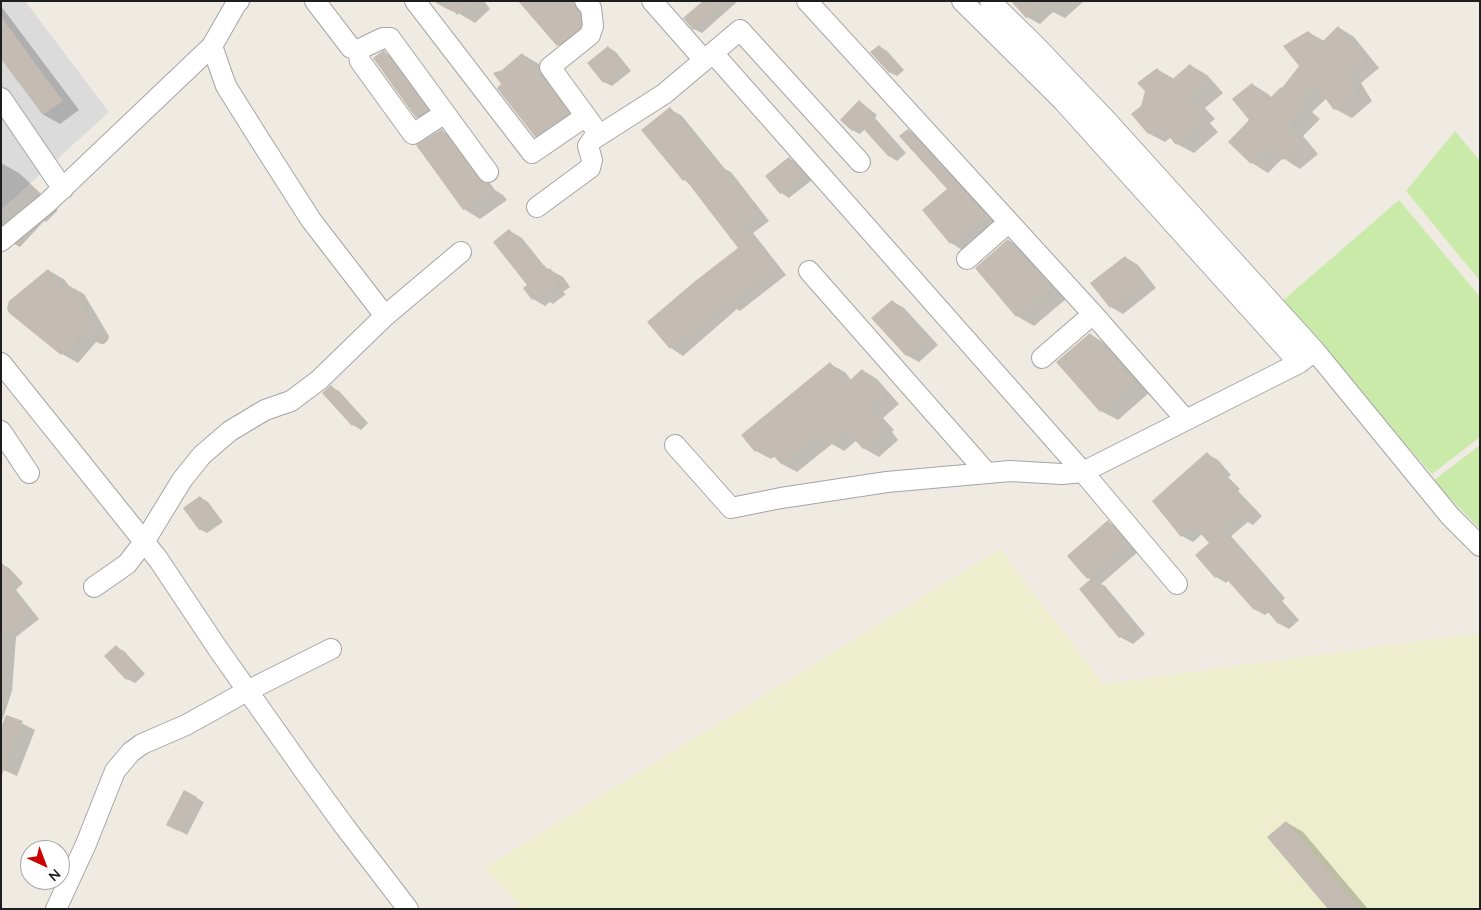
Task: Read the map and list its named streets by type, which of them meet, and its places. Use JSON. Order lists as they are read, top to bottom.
{
  "north": "bottom right"
}
